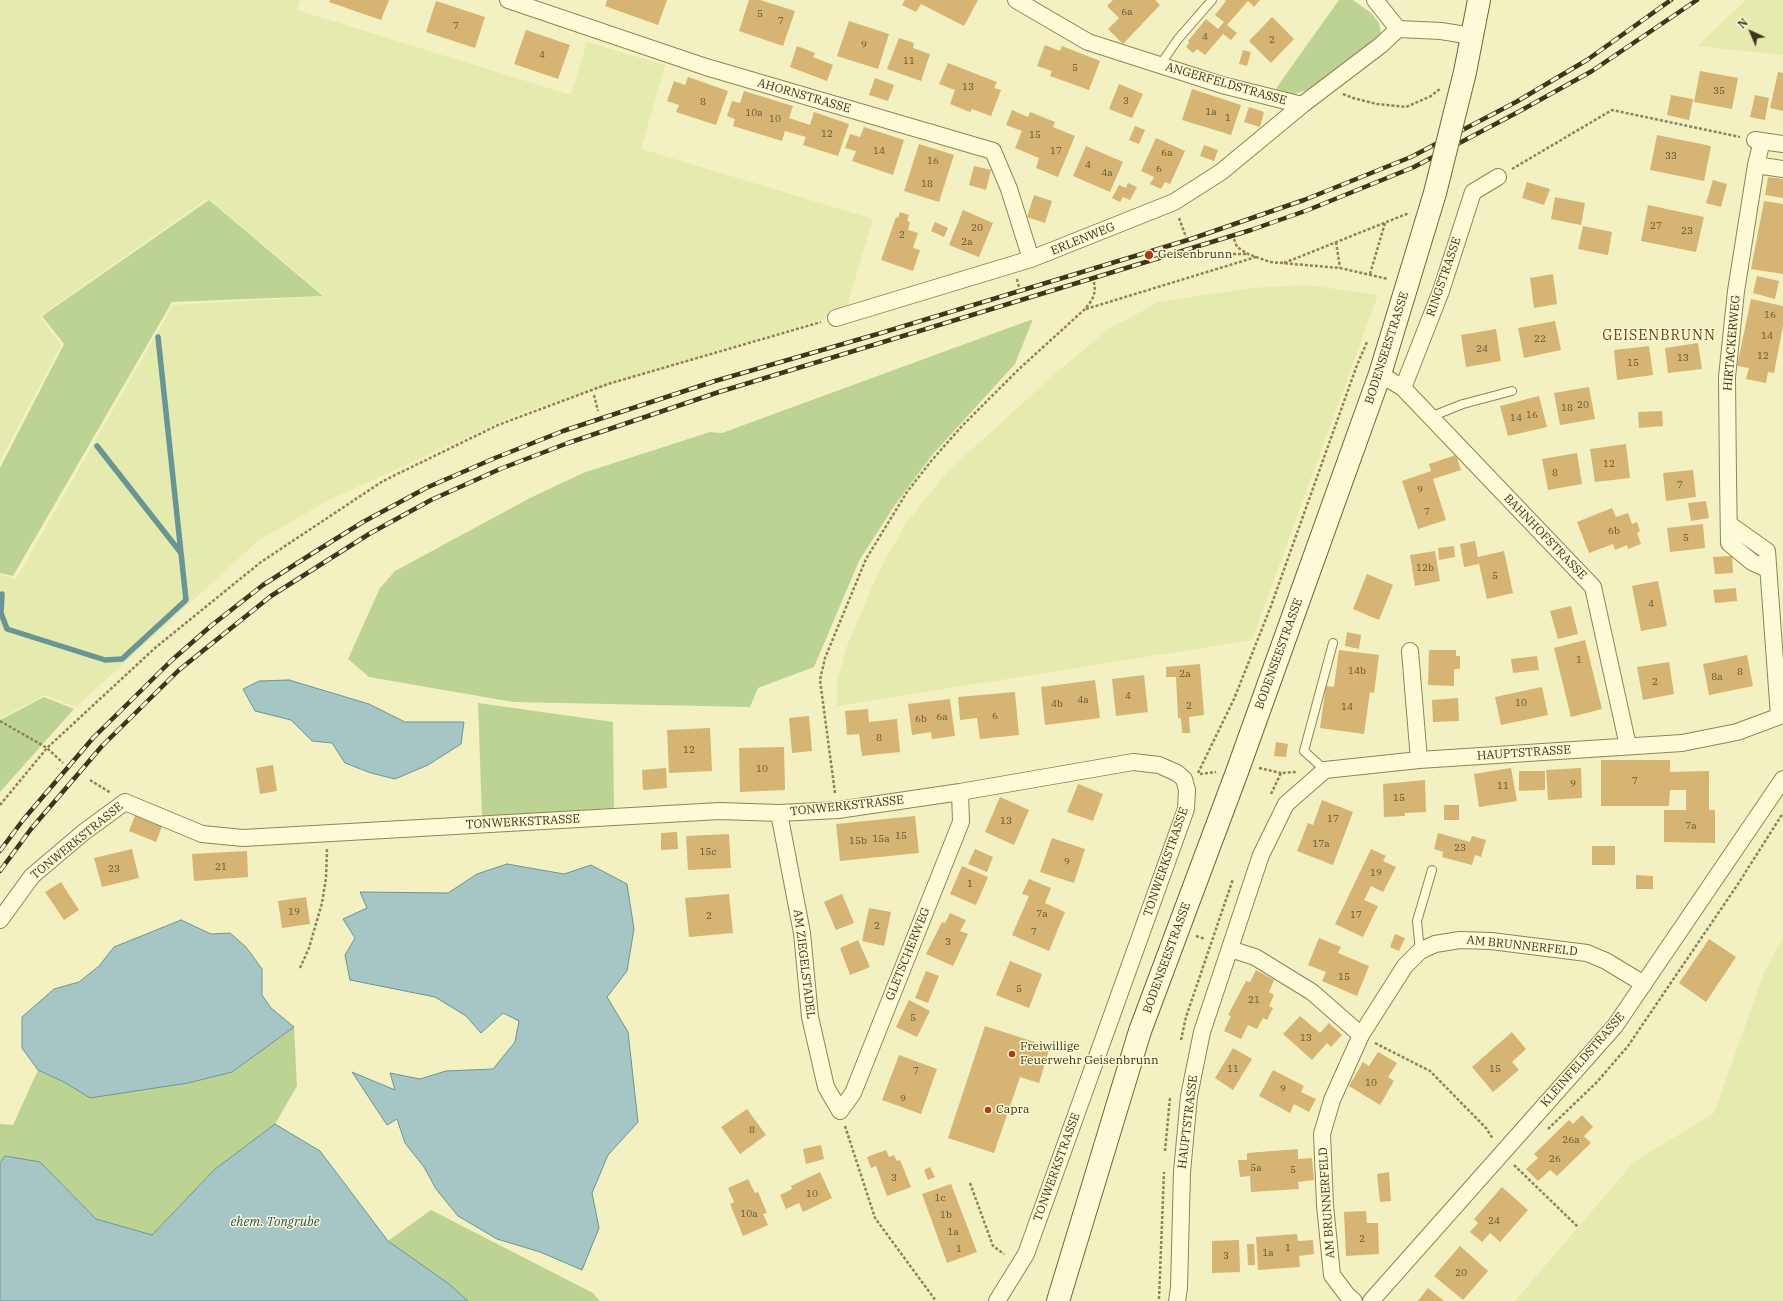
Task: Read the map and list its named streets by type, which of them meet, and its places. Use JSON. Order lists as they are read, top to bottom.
{
  "streets": {
    "main road": ["BODENSEESTRASSE"],
    "street": [
      "ANGERFELDSTRASSE",
      "AHORNSTRASSE",
      "ERLENWEG",
      "RINGSTRASSE",
      "HIRTACKERWEG",
      "BAHNHOFSTRASSE",
      "HAUPTSTRASSE",
      "TONWERKSTRASSE",
      "AM BRUNNERFELD",
      "GLETSCHERWEG",
      "AM ZIEGELSTADEL",
      "KLEINFELDSTRASSE"
    ]
  },
  "crossings": [
    ["ANGERFELDSTRASSE", "ERLENWEG"],
    ["AHORNSTRASSE", "ERLENWEG"],
    ["RINGSTRASSE", "BAHNHOFSTRASSE"],
    ["HIRTACKERWEG", "HAUPTSTRASSE"],
    ["BODENSEESTRASSE", "BAHNHOFSTRASSE"],
    ["BAHNHOFSTRASSE", "HAUPTSTRASSE"],
    ["TONWERKSTRASSE", "GLETSCHERWEG"],
    ["TONWERKSTRASSE", "AM ZIEGELSTADEL"],
    ["AM BRUNNERFELD", "KLEINFELDSTRASSE"],
    ["GLETSCHERWEG", "AM ZIEGELSTADEL"]
  ],
  "districts": ["GEISENBRUNN"],
  "water": ["ehem. Tongrube"],
  "places": ["Geisenbrunn", "Freiwillige Feuerwehr Geisenbrunn", "Capra"],
  "house_numbers": [
    "6a",
    "5",
    "7",
    "7",
    "4",
    "2",
    "9",
    "4",
    "11",
    "5",
    "13",
    "35",
    "3",
    "8",
    "1a",
    "10a",
    "1",
    "10",
    "12",
    "15",
    "14",
    "17",
    "6a",
    "33",
    "16",
    "4",
    "6",
    "4a",
    "18",
    "27",
    "20",
    "23",
    "2",
    "2a",
    "16",
    "14",
    "22",
    "24",
    "12",
    "13",
    "15",
    "20",
    "18",
    "16",
    "14",
    "12",
    "8",
    "7",
    "9",
    "7",
    "6b",
    "5",
    "12b",
    "5",
    "4",
    "1",
    "14b",
    "8",
    "2a",
    "8a",
    "2",
    "4",
    "4a",
    "10",
    "4b",
    "2",
    "14",
    "6",
    "6a",
    "6b",
    "8",
    "12",
    "10",
    "7",
    "9",
    "11",
    "15",
    "17",
    "13",
    "7a",
    "15",
    "15a",
    "15b",
    "17a",
    "23",
    "15c",
    "9",
    "21",
    "23",
    "19",
    "1",
    "19",
    "7a",
    "17",
    "2",
    "2",
    "7",
    "3",
    "15",
    "5",
    "21",
    "5",
    "13",
    "11",
    "15",
    "7",
    "10",
    "9",
    "9",
    "8",
    "26a",
    "26",
    "5a",
    "5",
    "3",
    "10",
    "1c",
    "10a",
    "1b",
    "24",
    "1a",
    "2",
    "1",
    "1",
    "1a",
    "3",
    "20"
  ],
  "north": "top left"
}
